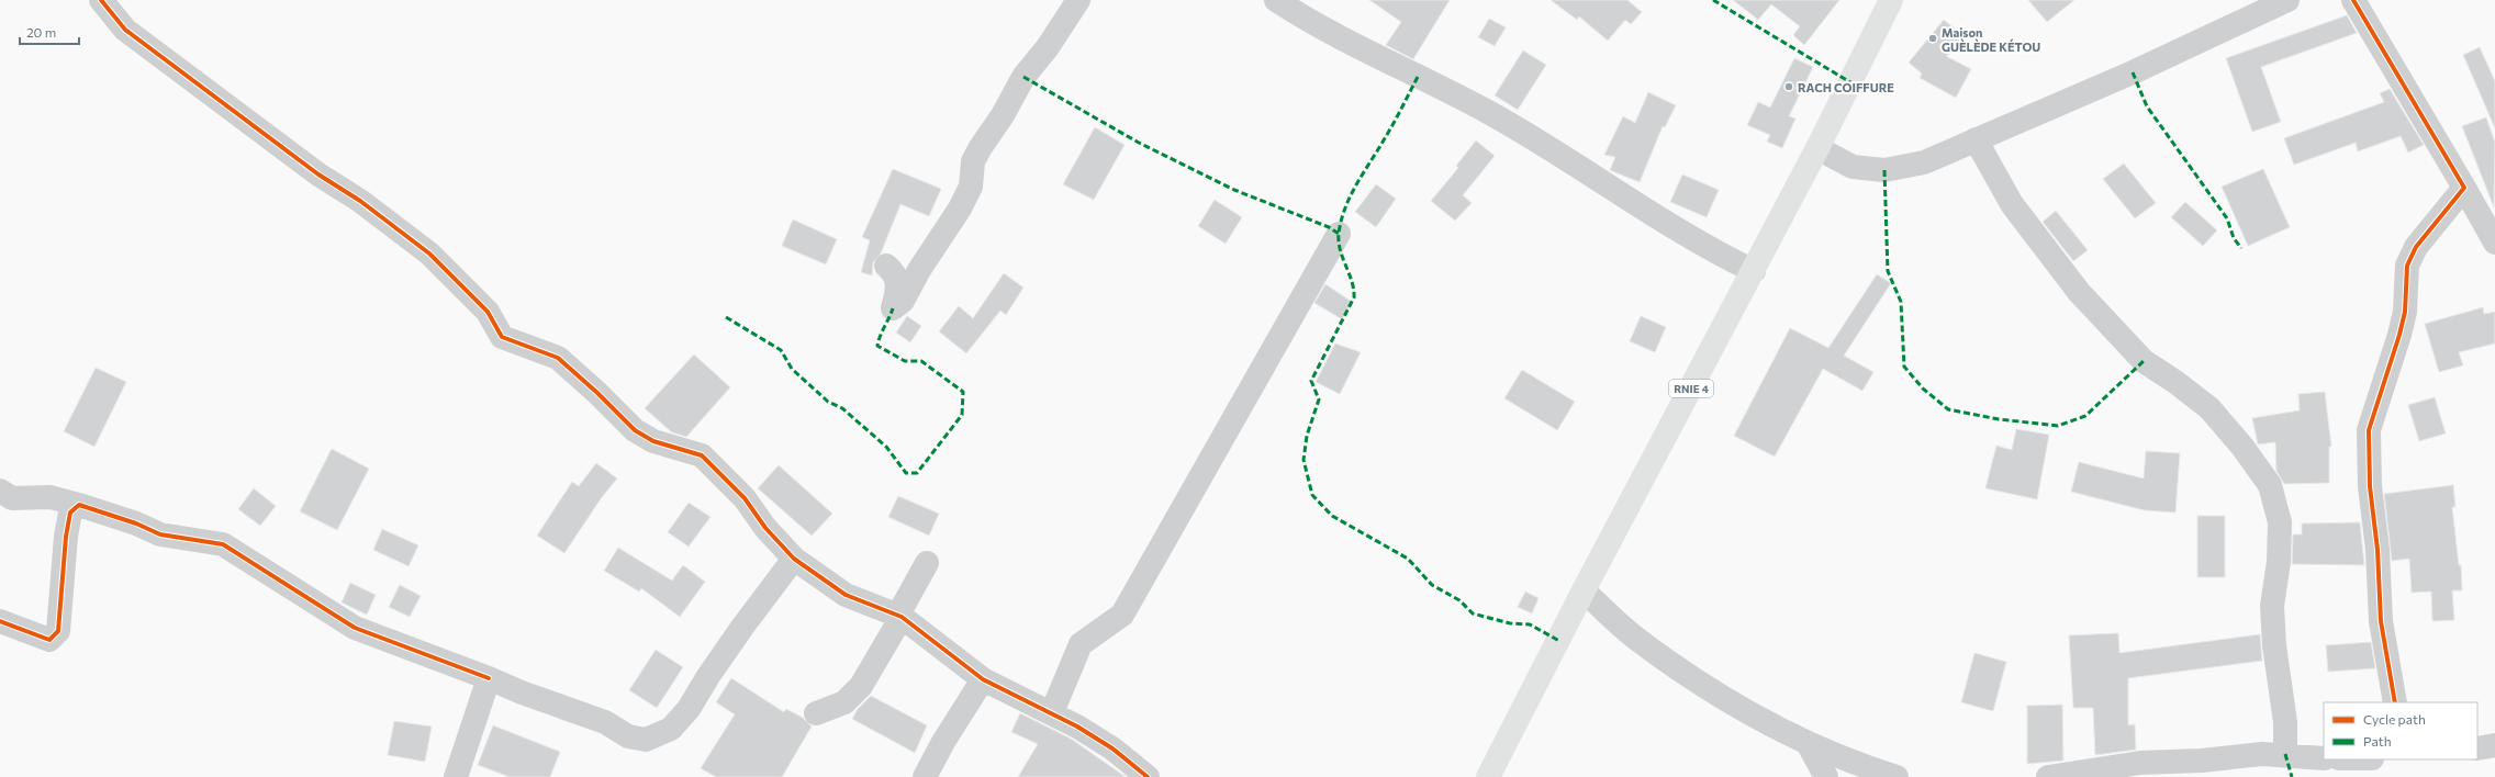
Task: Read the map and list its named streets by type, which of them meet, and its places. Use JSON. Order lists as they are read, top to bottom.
{
  "streets": {
    "main road": ["RNIE 4"]
  },
  "places": ["Maison GUÈLÈDE KÉTOU", "RACH COIFFURE"],
  "legend": ["Cycle path", "Path"],
  "scale_bar": "20 m"
}
